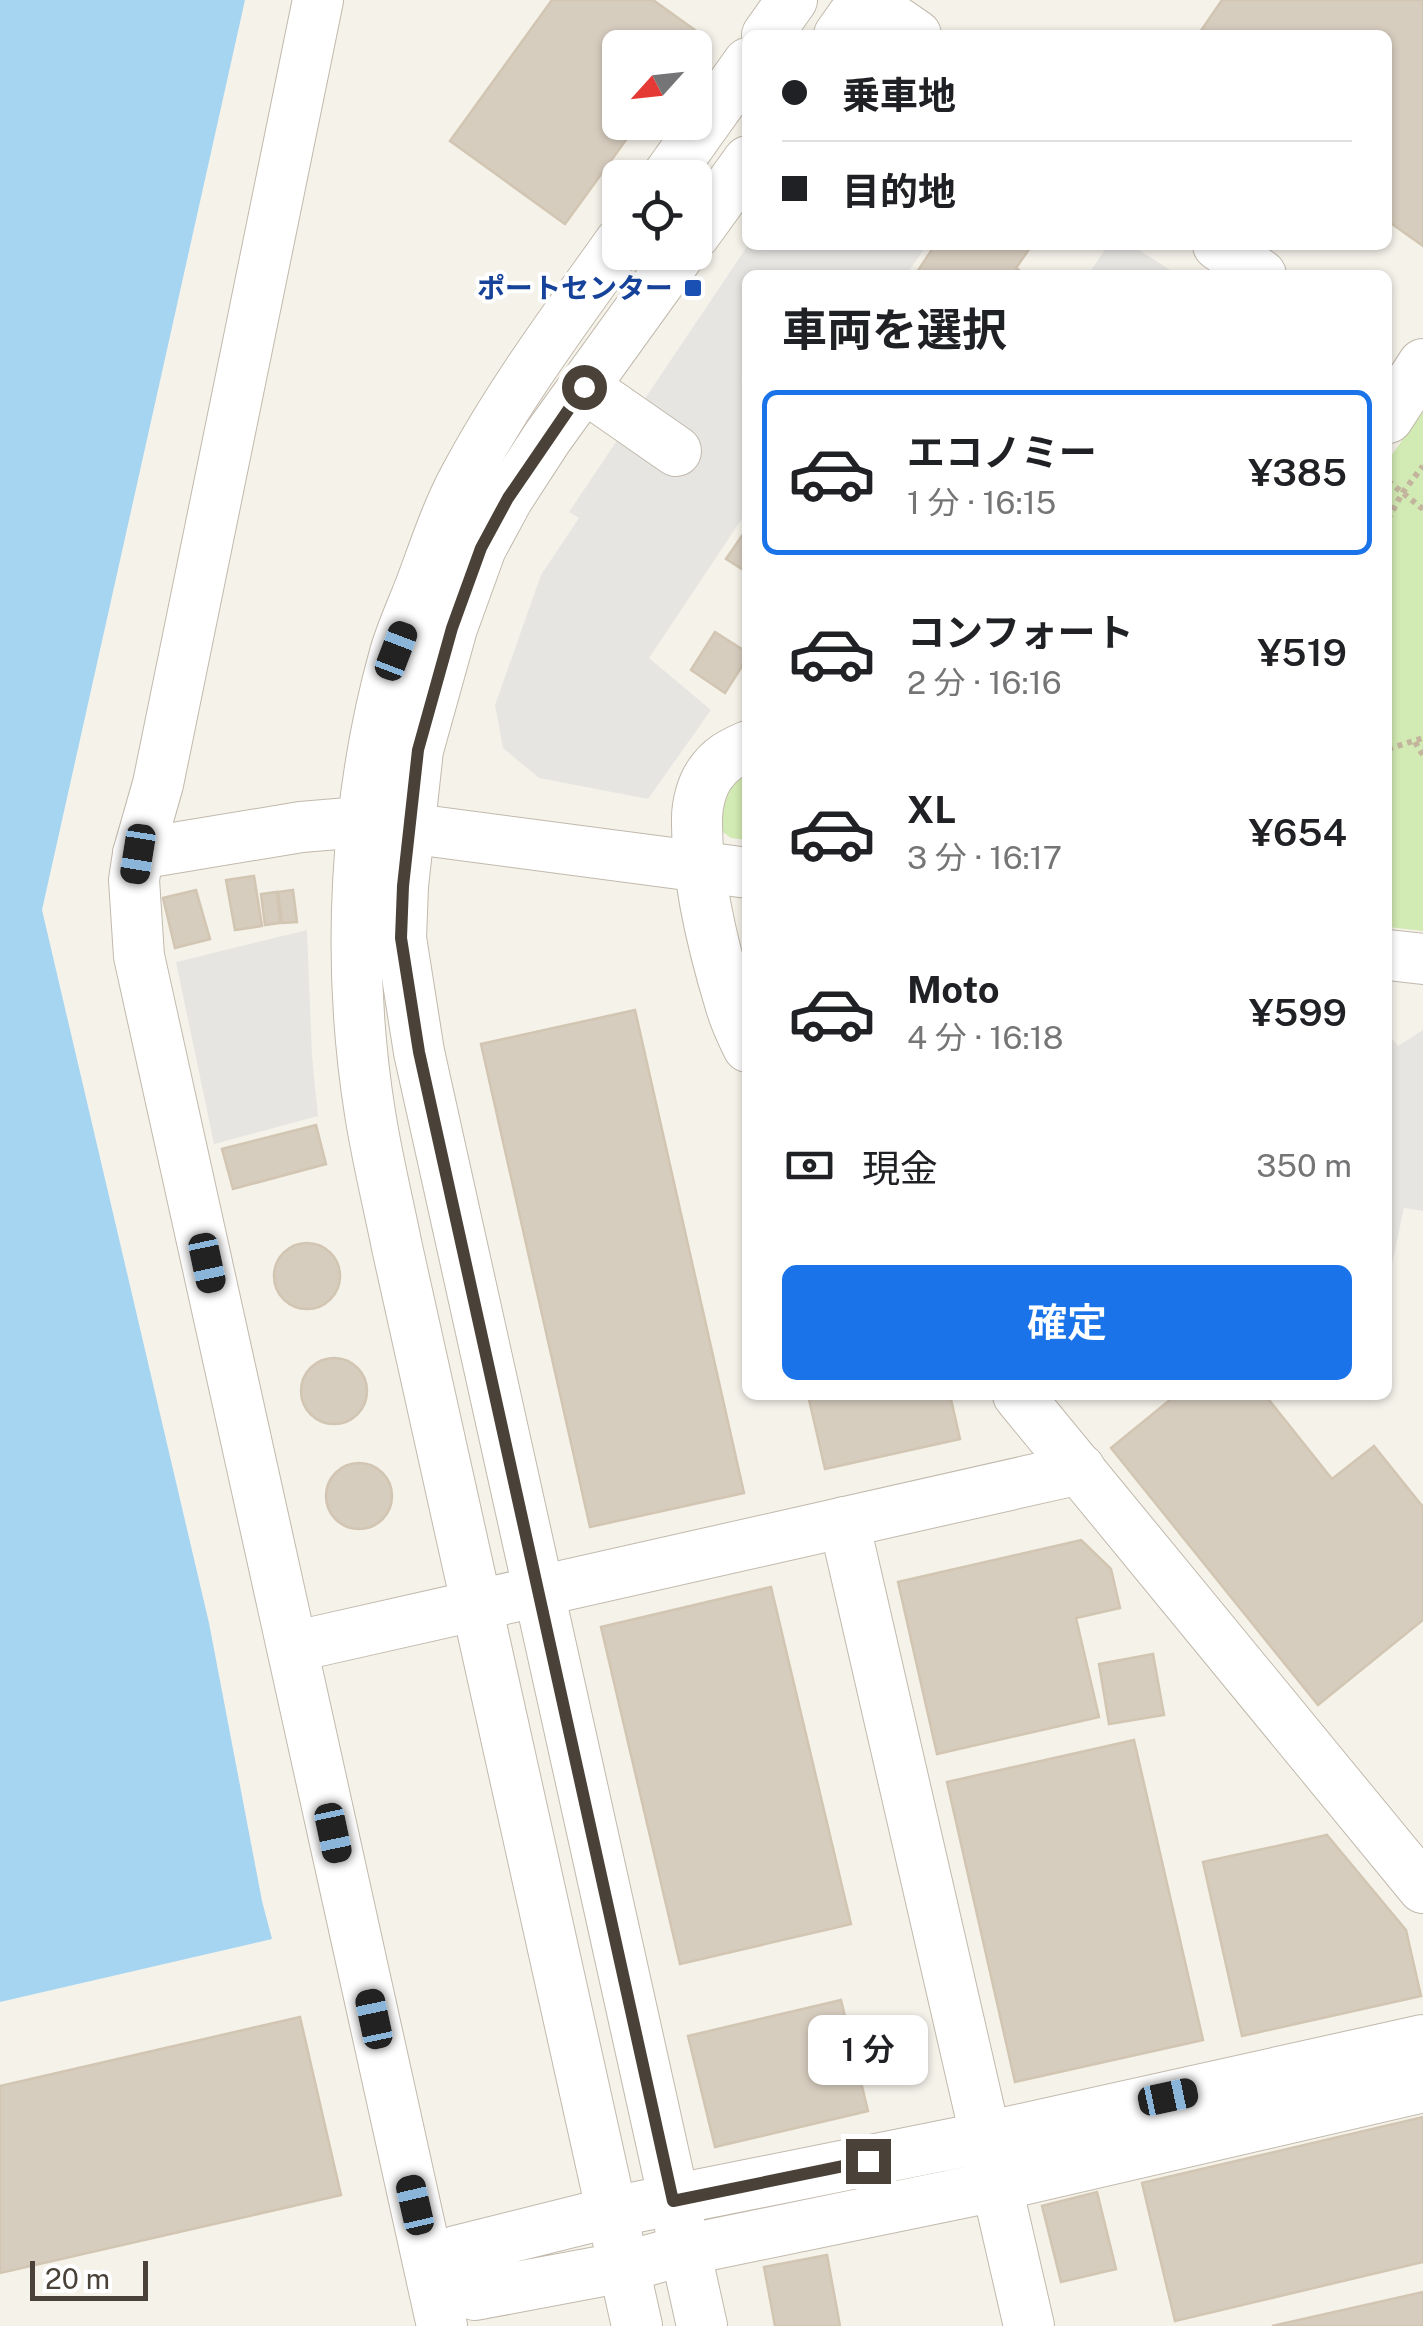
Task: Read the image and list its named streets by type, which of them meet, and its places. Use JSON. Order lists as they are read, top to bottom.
{
  "places": {
    "transit": ["ポートセンター"]
  },
  "scale_bar": "20 m",
  "north": "bottom left",
  "page": {
    "banner": ["乗車地", "目的地"],
    "heading": "車両を選択",
    "list": [
      {
        "name": "エコノミー",
        "note": "1 分 · 16:15",
        "value": "¥385"
      },
      {
        "name": "コンフォート",
        "note": "2 分 · 16:16",
        "value": "¥519"
      },
      {
        "name": "XL",
        "note": "3 分 · 16:17",
        "value": "¥654"
      },
      {
        "name": "Moto",
        "note": "4 分 · 16:18",
        "value": "¥599"
      }
    ],
    "pay": ["現金", "350 m"],
    "buttons": "確定",
    "bubble": "1 分",
    "scale": "20 m"
  }
}
